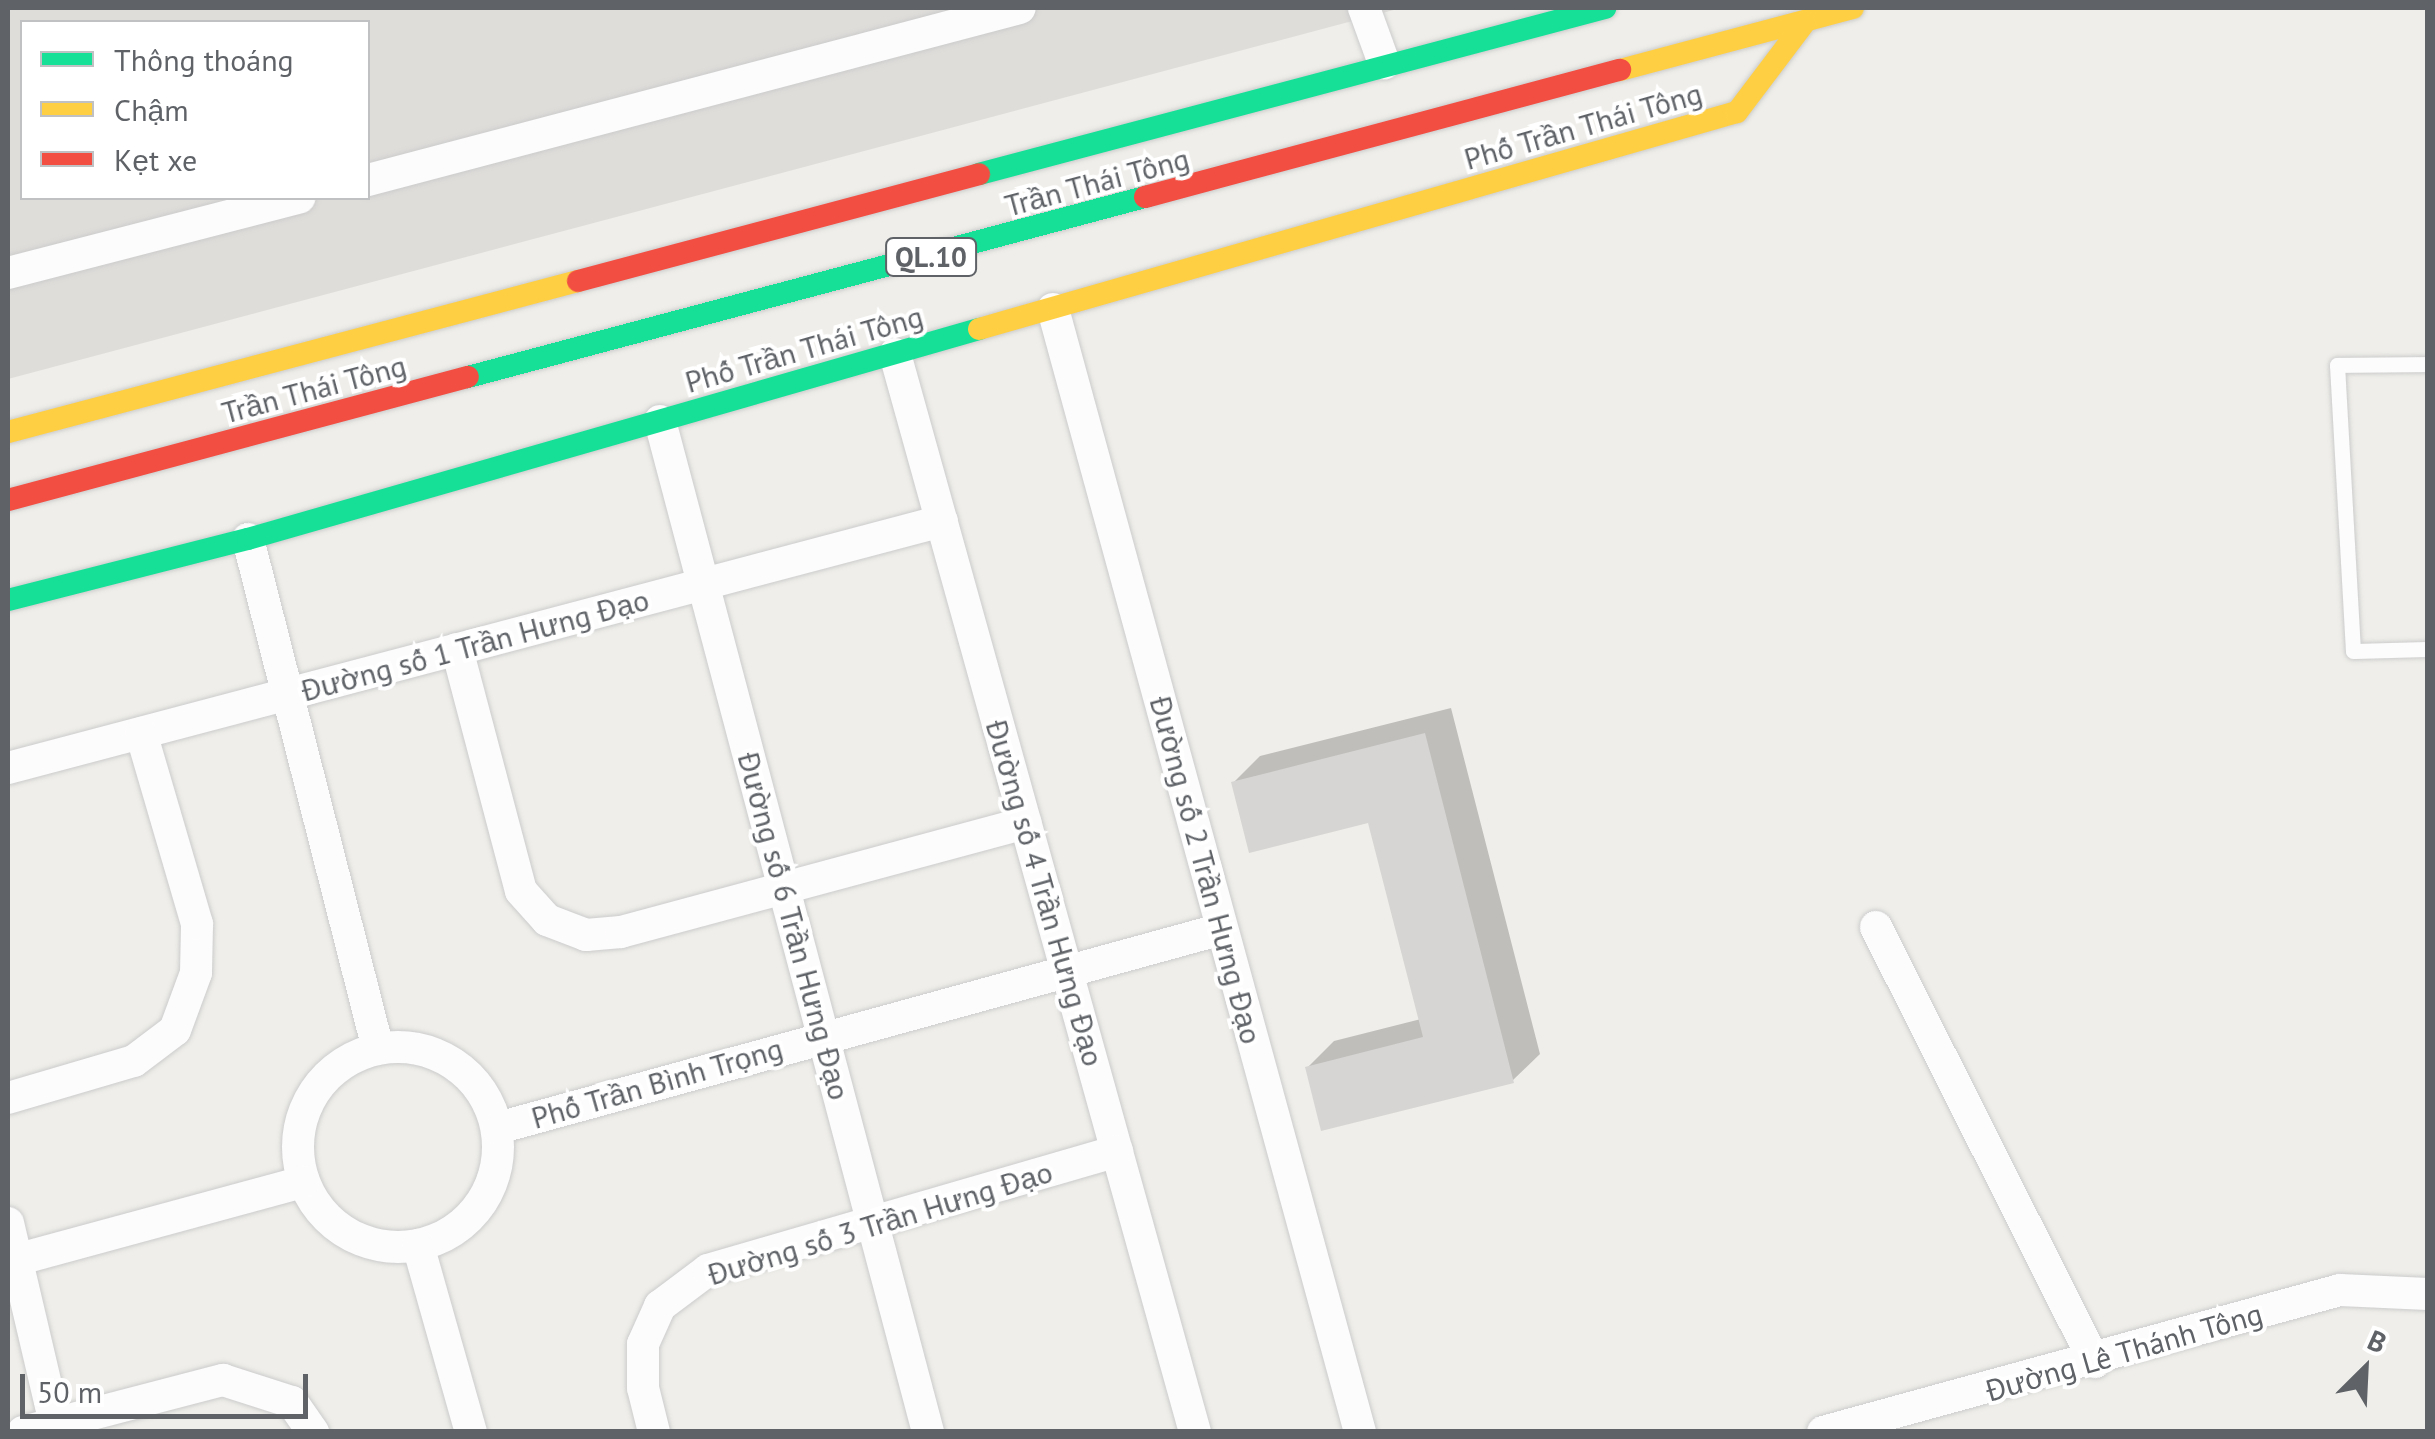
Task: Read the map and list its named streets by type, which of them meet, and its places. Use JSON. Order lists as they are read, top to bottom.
{
  "streets": {
    "main road": ["Phố Trần Thái Tông", "Trần Thái Tông", "QL.10"],
    "street": [
      "Đường số 1 Trần Hưng Đạo",
      "Đường số 2 Trần Hưng Đạo",
      "Đường số 4 Trần Hưng Đạo",
      "Đường số 6 Trần Hưng Đạo",
      "Phố Trần Bình Trọng",
      "Đường số 3 Trần Hưng Đạo",
      "Đường Lê Thánh Tông"
    ]
  },
  "crossings": [
    ["Phố Trần Thái Tông", "Trần Thái Tông"],
    ["Phố Trần Thái Tông", "Đường số 2 Trần Hưng Đạo"],
    ["Phố Trần Thái Tông", "Đường số 4 Trần Hưng Đạo"],
    ["Phố Trần Thái Tông", "Đường số 6 Trần Hưng Đạo"],
    ["Đường số 1 Trần Hưng Đạo", "Đường số 4 Trần Hưng Đạo"],
    ["Đường số 1 Trần Hưng Đạo", "Đường số 6 Trần Hưng Đạo"],
    ["Đường số 2 Trần Hưng Đạo", "Phố Trần Bình Trọng"],
    ["Đường số 4 Trần Hưng Đạo", "Phố Trần Bình Trọng"],
    ["Đường số 4 Trần Hưng Đạo", "Đường số 3 Trần Hưng Đạo"],
    ["Đường số 6 Trần Hưng Đạo", "Phố Trần Bình Trọng"],
    ["Đường số 6 Trần Hưng Đạo", "Đường số 3 Trần Hưng Đạo"]
  ],
  "legend": ["Thông thoáng", "Chậm", "Kẹt xe"],
  "scale_bar": "50 m",
  "north": "top right"
}
